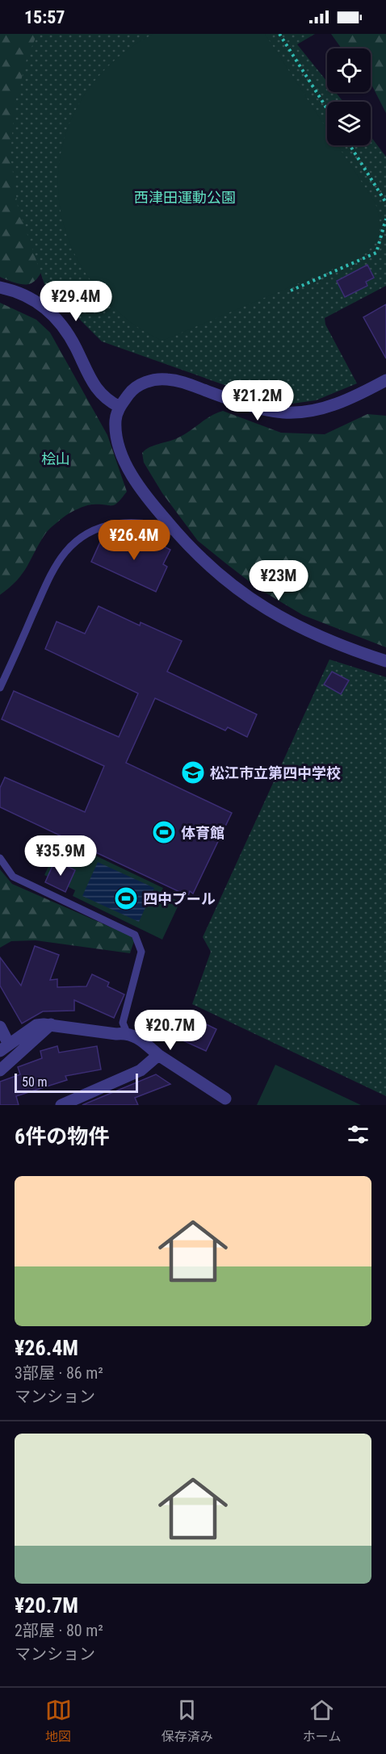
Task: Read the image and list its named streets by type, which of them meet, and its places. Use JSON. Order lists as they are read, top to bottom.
{
  "parks": ["西津田運動公園", "桧山"],
  "places": {
    "school or university": ["松江市立第四中学校"],
    "sports": ["体育館", "四中プール"]
  },
  "scale_bar": "50 m",
  "page": {
    "status": "15:57",
    "price": [
      "¥29.4M",
      "¥21.2M",
      "¥26.4M",
      "¥23M",
      "¥35.9M",
      "¥20.7M"
    ],
    "scale": "50 m",
    "heading": "6件の物件",
    "list": [
      {
        "name": "¥26.4M",
        "note": "3部屋 · 86 m² · マンション"
      },
      {
        "name": "¥20.7M",
        "note": "2部屋 · 80 m² · マンション"
      }
    ],
    "tabs": ["地図", "保存済み", "ホーム"]
  }
}
